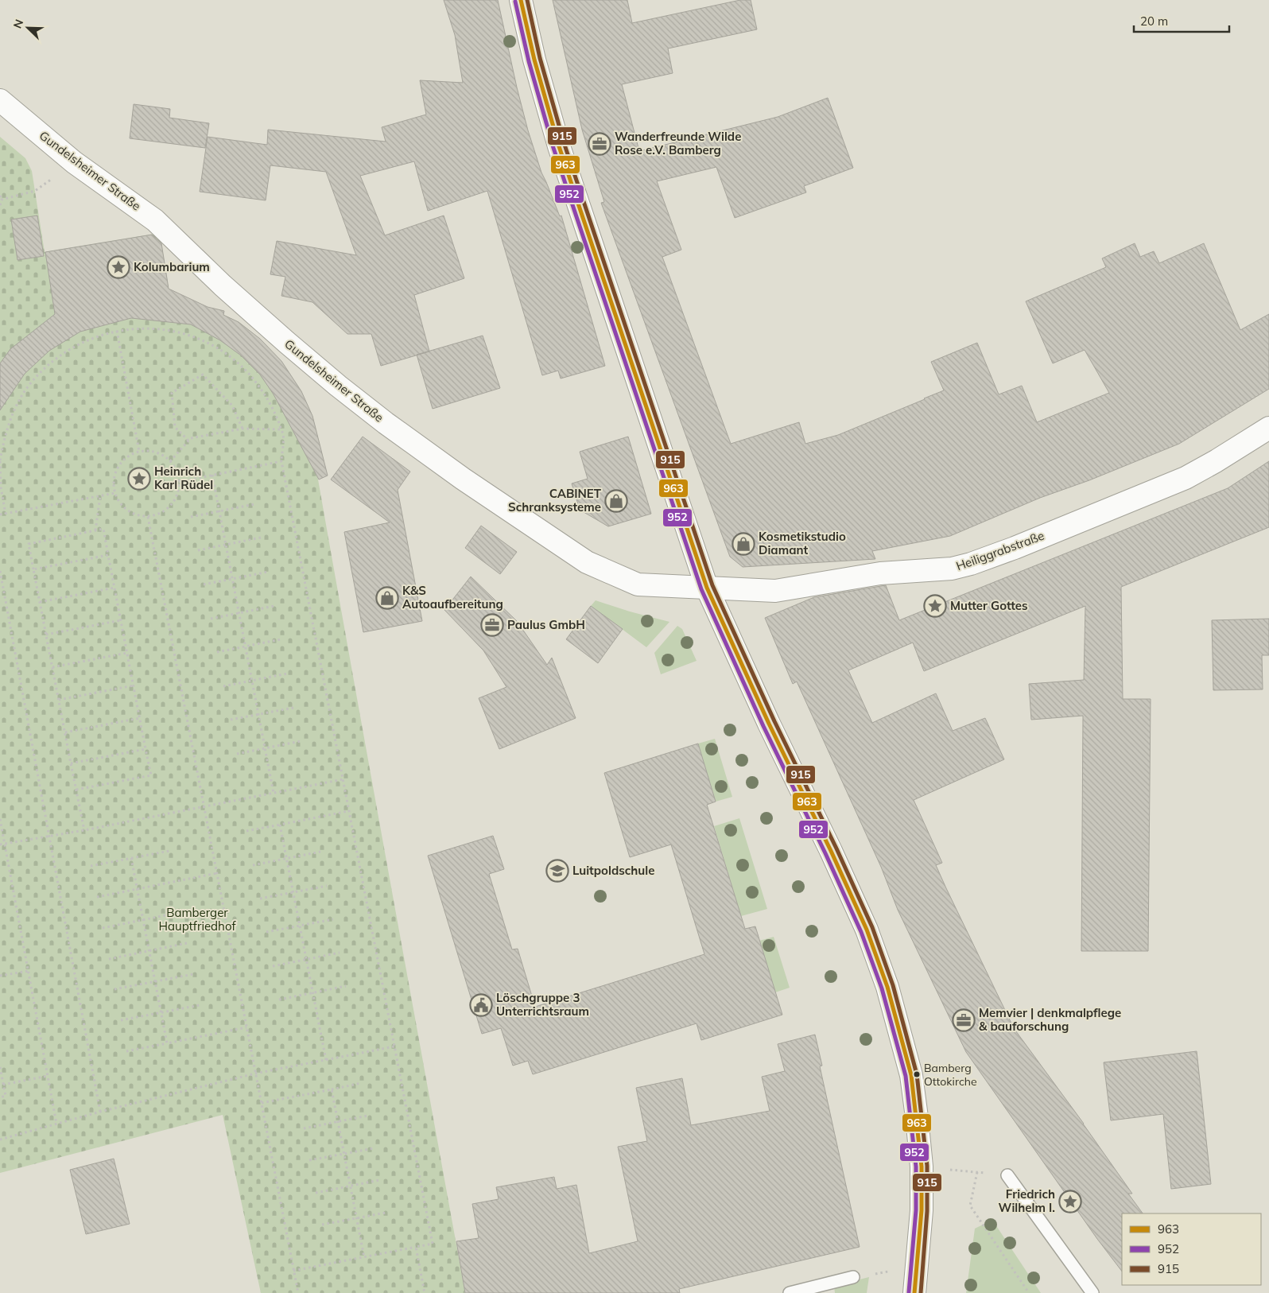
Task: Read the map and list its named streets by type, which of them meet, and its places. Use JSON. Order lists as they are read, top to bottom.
{
  "streets": {
    "street": ["Gundelsheimer Straße", "Heiliggrabstraße"]
  },
  "crossings": [
    ["Gundelsheimer Straße", "Heiliggrabstraße"]
  ],
  "parks": ["Bamberger Hauptfriedhof"],
  "places": {
    "office": ["Wanderfreunde Wilde Rose e.V. Bamberg", "Paulus GmbH", "Memvier | denkmalpflege & bauforschung"],
    "place": [
      "Kolumbarium",
      "Heinrich Karl Rüdel",
      "Mutter Gottes",
      "Friedrich Wilhelm I."
    ],
    "shop": ["CABINET Schranksysteme", "Kosmetikstudio Diamant", "K&S Autoaufbereitung"],
    "school or university": ["Luitpoldschule"],
    "public building": ["Löschgruppe 3 Unterrichtsraum"],
    "other": ["Bamberg Ottokirche"]
  },
  "lines": ["transit line 963", "transit line 915", "transit line 952"],
  "legend": ["963", "952", "915"],
  "scale_bar": "20 m",
  "north": "top left"
}
